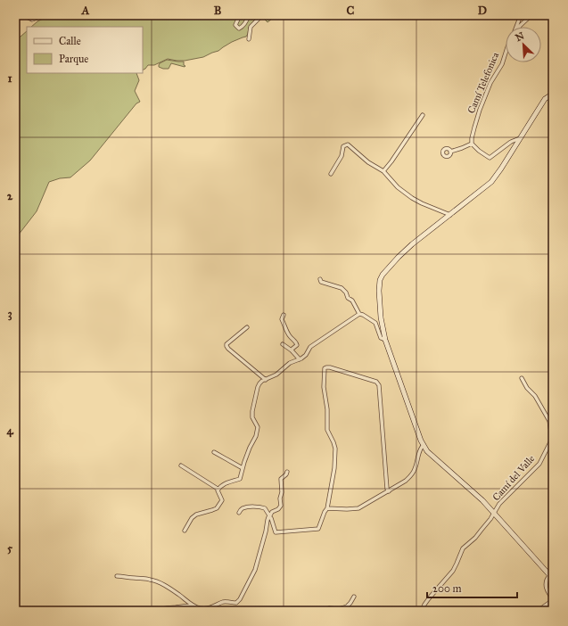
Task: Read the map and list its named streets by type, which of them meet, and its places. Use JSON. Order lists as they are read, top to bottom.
{
  "streets": {
    "street": ["Camí Telefonica", "Camí del Valle"]
  },
  "legend": ["Calle", "Parque"],
  "scale_bar": "200 m",
  "north": "top left",
  "grid": {
    "columns": [
      "A",
      "B",
      "C",
      "D"
    ],
    "rows": [
      "1",
      "2",
      "3",
      "4",
      "5"
    ]
  }
}
